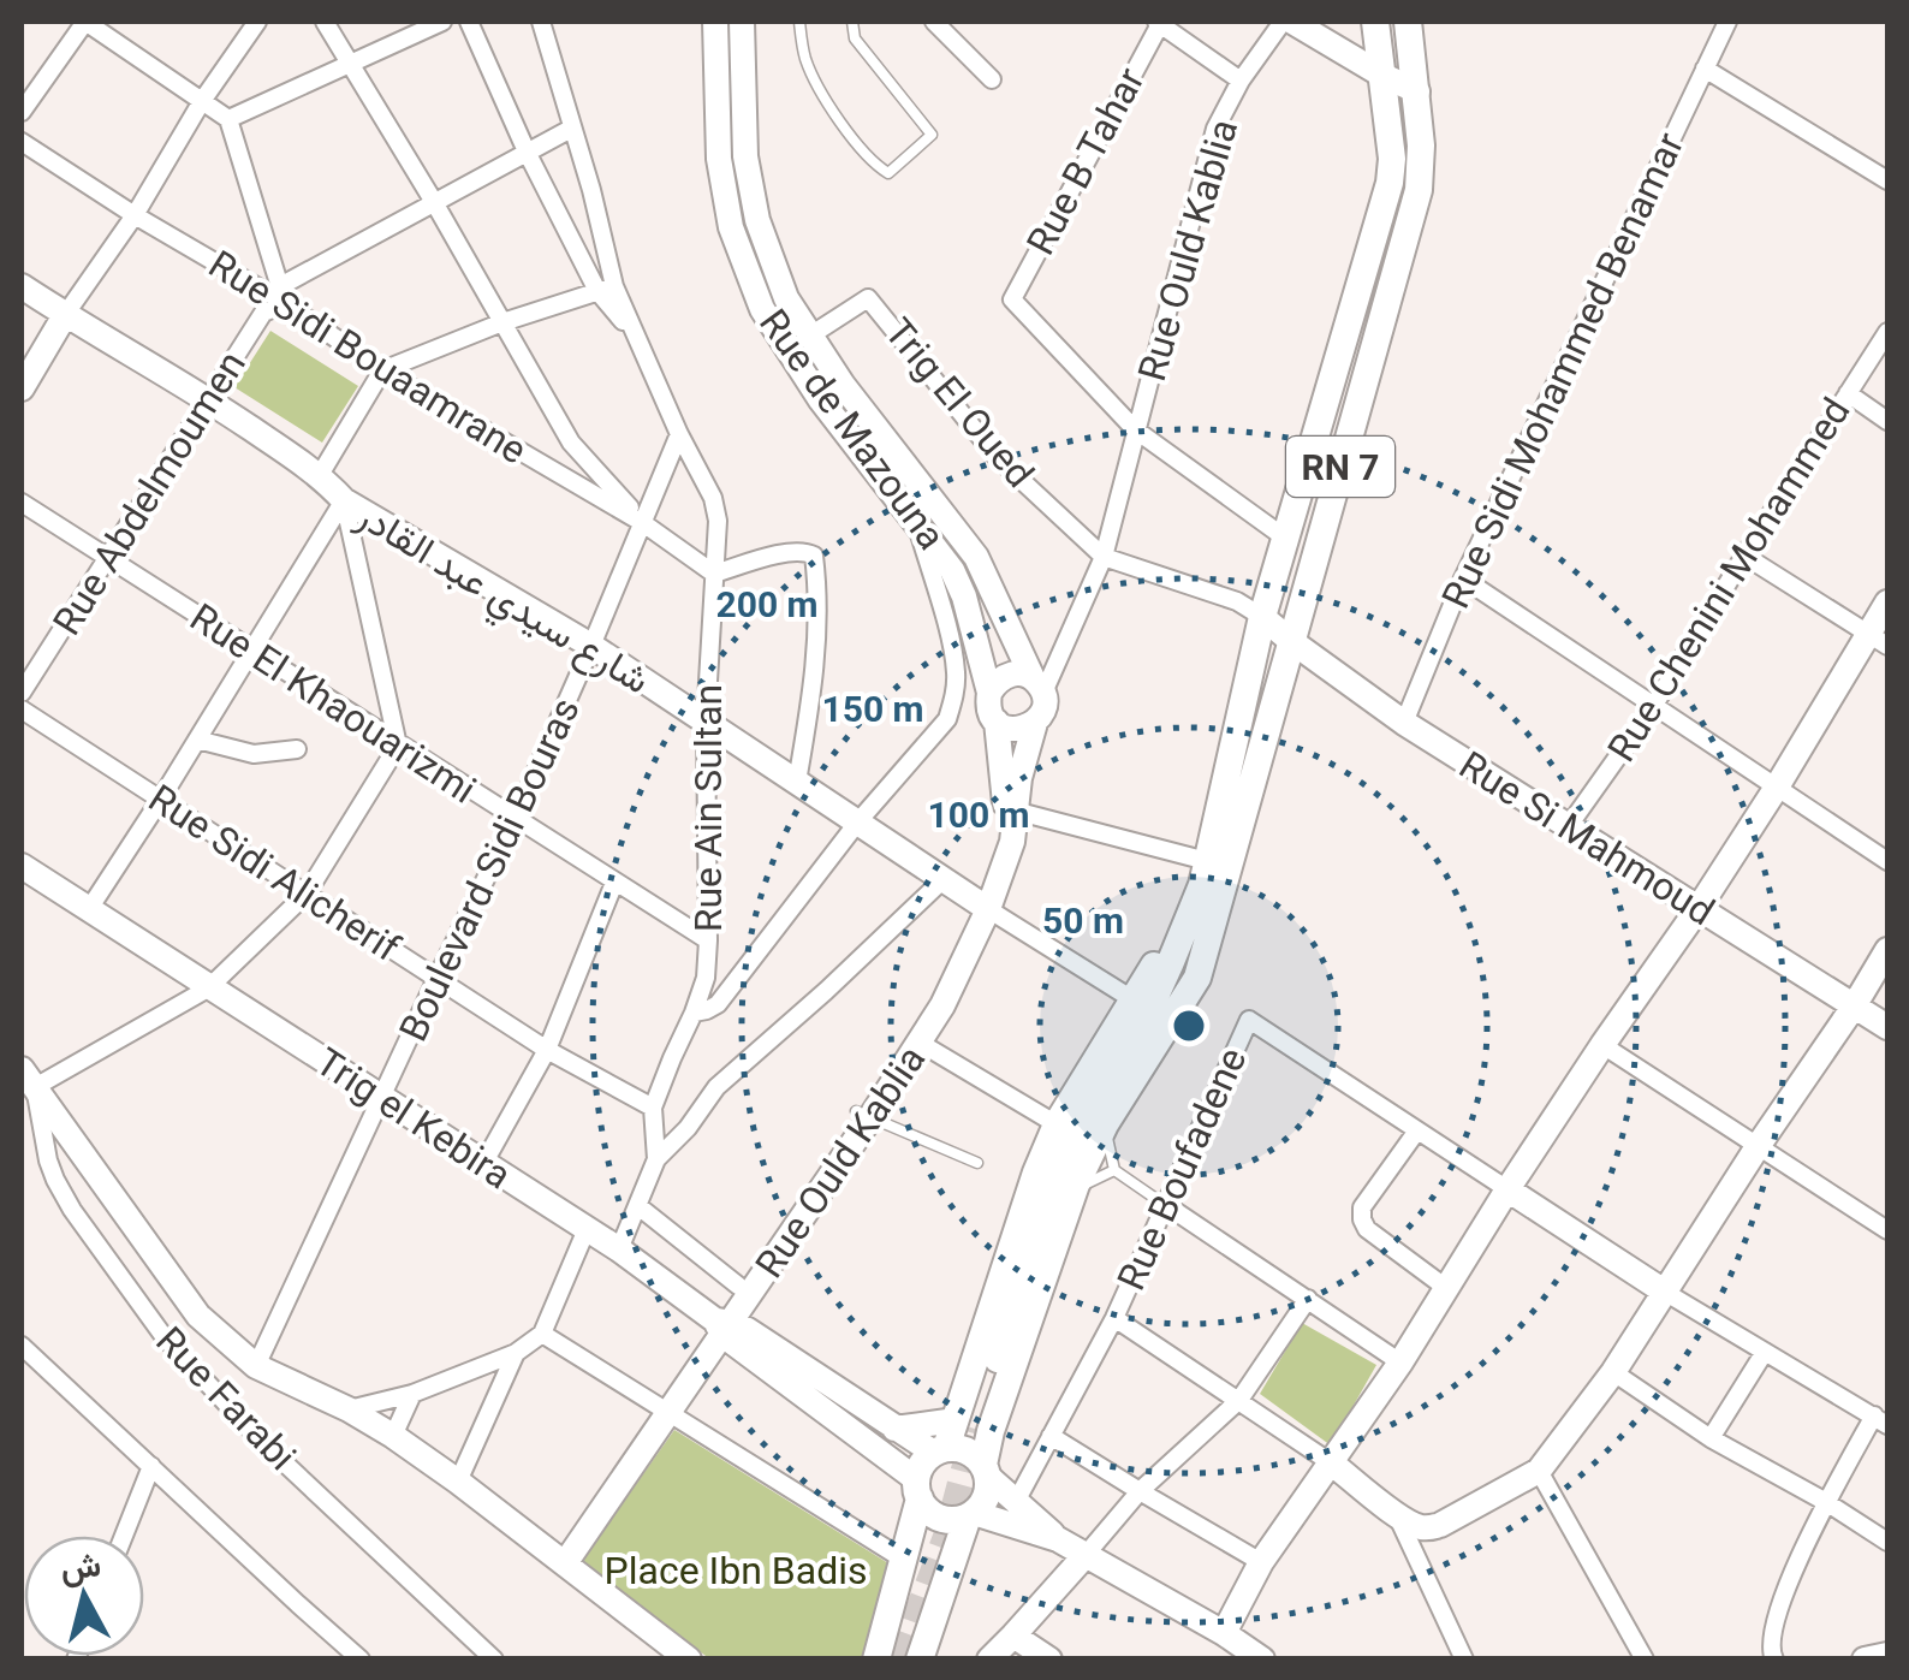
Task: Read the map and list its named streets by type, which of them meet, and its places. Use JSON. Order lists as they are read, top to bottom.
{
  "streets": {
    "main road": ["RN 7"],
    "street": [
      "Rue B Tahar",
      "Rue Ould Kablia",
      "Rue Sidi Bouaamrane",
      "Rue Sidi Mohammed Benamar",
      "Trig El Oued",
      "Rue de Mazouna",
      "Rue Abdelmoumen",
      "Rue Chenini Mohammed",
      "شارع سيدي عبد القادر",
      "Rue El Khaouarizmi",
      "Rue Ain Sultan",
      "Rue Si Mahmoud",
      "Boulevard Sidi Bouras",
      "Rue Sidi Alicherif",
      "Trig el Kebira",
      "Rue Boufadene",
      "Rue Farabi"
    ]
  },
  "crossings": [
    ["Rue B Tahar", "Rue Ould Kablia"],
    ["Rue Ould Kablia", "Trig El Oued"],
    ["Rue Ould Kablia", "Rue de Mazouna"],
    ["Rue Ould Kablia", "شارع سيدي عبد القادر"],
    ["Rue Ould Kablia", "Trig el Kebira"],
    ["Rue Sidi Bouaamrane", "Rue Abdelmoumen"],
    ["Rue Sidi Bouaamrane", "Rue Ain Sultan"],
    ["Rue Sidi Bouaamrane", "Boulevard Sidi Bouras"],
    ["Rue Sidi Mohammed Benamar", "Rue Si Mahmoud"],
    ["Trig El Oued", "Rue de Mazouna"],
    ["RN 7", "Rue Si Mahmoud"],
    ["Rue Abdelmoumen", "شارع سيدي عبد القادر"],
    ["Rue Abdelmoumen", "Rue El Khaouarizmi"],
    ["Rue Chenini Mohammed", "Rue Si Mahmoud"],
    ["شارع سيدي عبد القادر", "Rue Ain Sultan"],
    ["شارع سيدي عبد القادر", "Boulevard Sidi Bouras"],
    ["Rue El Khaouarizmi", "Rue Ain Sultan"],
    ["Rue El Khaouarizmi", "Boulevard Sidi Bouras"],
    ["Rue Ain Sultan", "Boulevard Sidi Bouras"],
    ["Rue Ain Sultan", "Rue Sidi Alicherif"],
    ["Rue Ain Sultan", "Trig el Kebira"],
    ["Boulevard Sidi Bouras", "Rue Sidi Alicherif"],
    ["Boulevard Sidi Bouras", "Trig el Kebira"]
  ],
  "parks": ["Place Ibn Badis"],
  "north": "top",
  "rings": [
    "200 m",
    "150 m",
    "100 m",
    "50 m"
  ]
}
